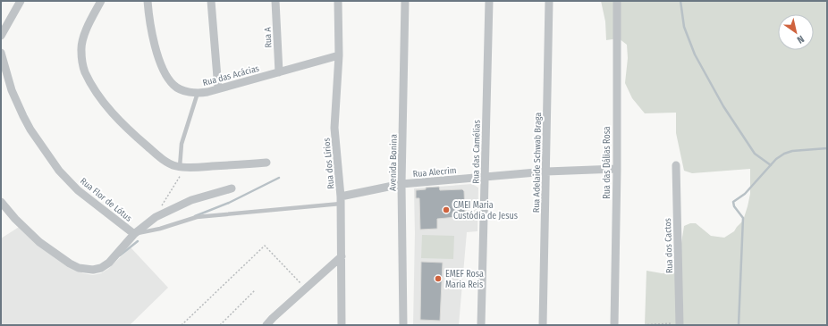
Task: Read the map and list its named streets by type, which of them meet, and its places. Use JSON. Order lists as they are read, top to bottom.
{
  "streets": {
    "street": [
      "Rua A",
      "Rua das Acácias",
      "Rua das Camélias",
      "Avenida Bonina",
      "Rua Adelaide Schwab Braga",
      "Rua das Dálias Rosa",
      "Rua dos Lírios",
      "Rua Alecrim",
      "Rua Flor de Lótus",
      "Rua dos Cactos"
    ]
  },
  "crossings": [
    ["Rua A", "Rua das Acácias"],
    ["Rua das Acácias", "Rua dos Lírios"],
    ["Rua das Camélias", "Rua Alecrim"],
    ["Avenida Bonina", "Rua Alecrim"],
    ["Rua Adelaide Schwab Braga", "Rua Alecrim"],
    ["Rua das Dálias Rosa", "Rua Alecrim"],
    ["Rua dos Lírios", "Rua Alecrim"],
    ["Rua dos Lírios", "Rua Flor de Lótus"],
    ["Rua Alecrim", "Rua Flor de Lótus"]
  ],
  "places": ["CMEI Maria Custódia de Jesus", "EMEF Rosa Maria Reis"],
  "north": "bottom right"
}
